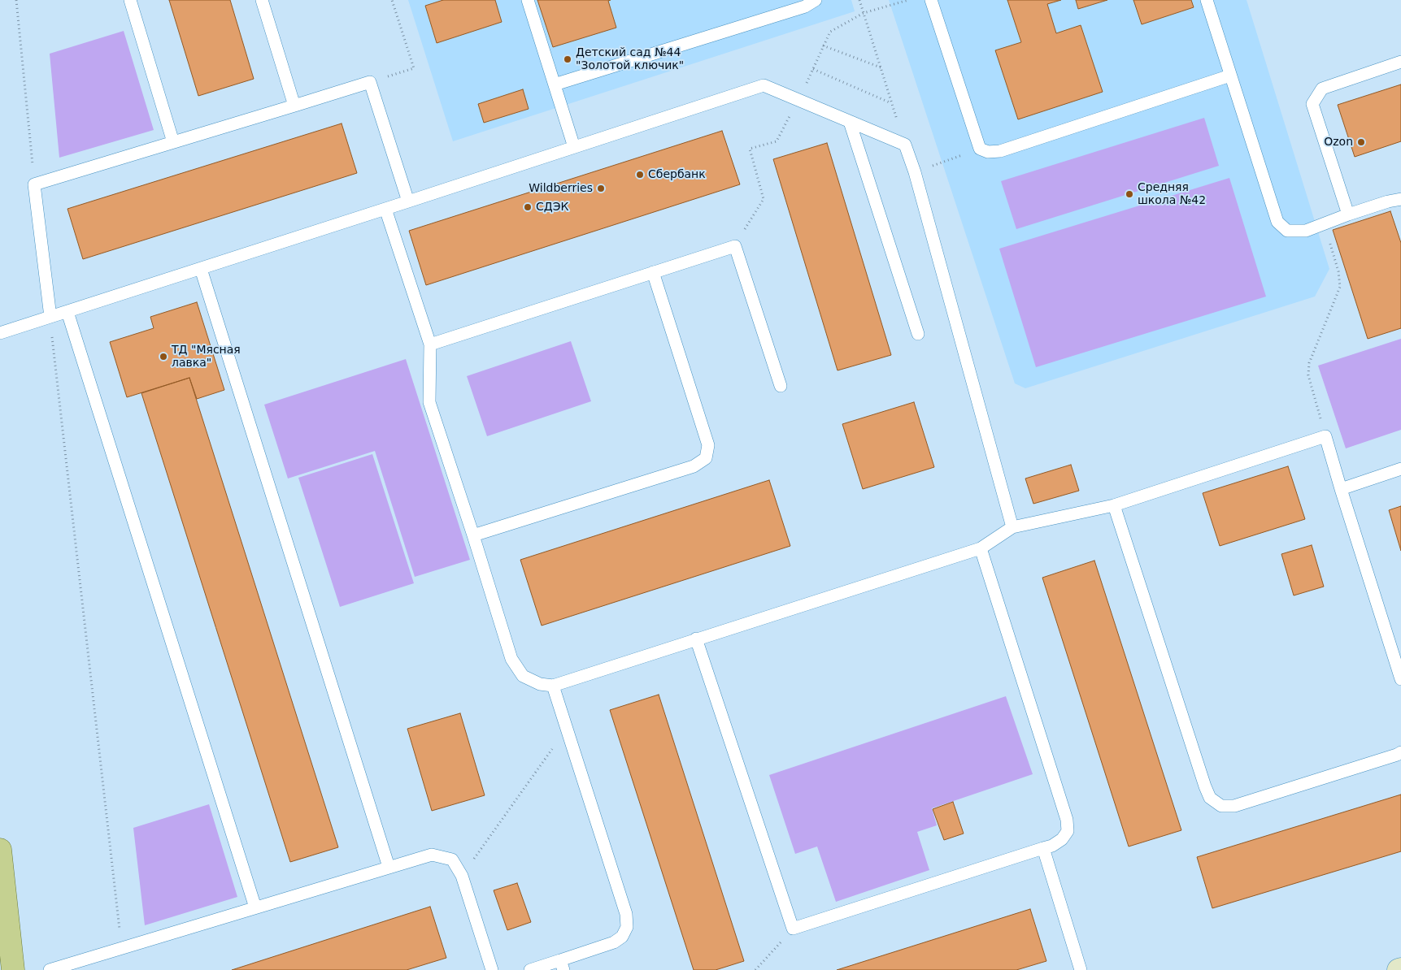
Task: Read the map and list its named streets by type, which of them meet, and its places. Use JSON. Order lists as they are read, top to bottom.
{
  "places": [
    "Детский сад №44 \"Золотой ключик\"",
    "Ozon",
    "Сбербанк",
    "Wildberries",
    "Средняя школа №42",
    "СДЭК",
    "ТД \"Мясная лавка\""
  ]
}
